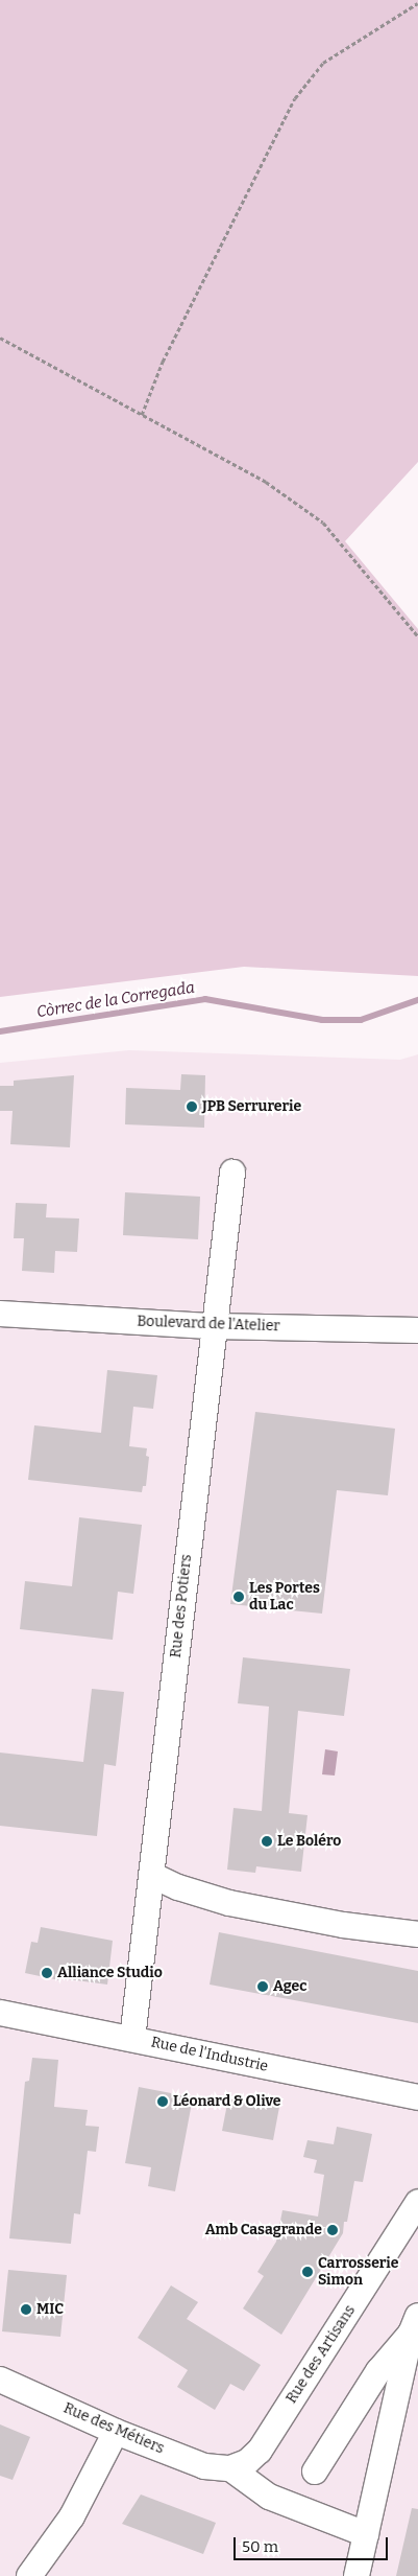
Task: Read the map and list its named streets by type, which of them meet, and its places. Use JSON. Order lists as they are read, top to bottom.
{
  "streets": {
    "street": [
      "Boulevard de l'Atelier",
      "Rue des Potiers",
      "Rue de l'Industrie",
      "Rue des Artisans",
      "Rue des Métiers"
    ]
  },
  "crossings": [
    ["Boulevard de l'Atelier", "Rue des Potiers"],
    ["Rue des Potiers", "Rue de l'Industrie"],
    ["Rue des Artisans", "Rue des Métiers"]
  ],
  "water": ["Còrrec de la Corregada"],
  "places": [
    "JPB Serrurerie",
    "Les Portes du Lac",
    "Le Boléro",
    "Alliance Studio",
    "Agec",
    "Léonard & Olive",
    "Amb Casagrande",
    "Carrosserie Simon",
    "MIC"
  ],
  "scale_bar": "50 m"
}
